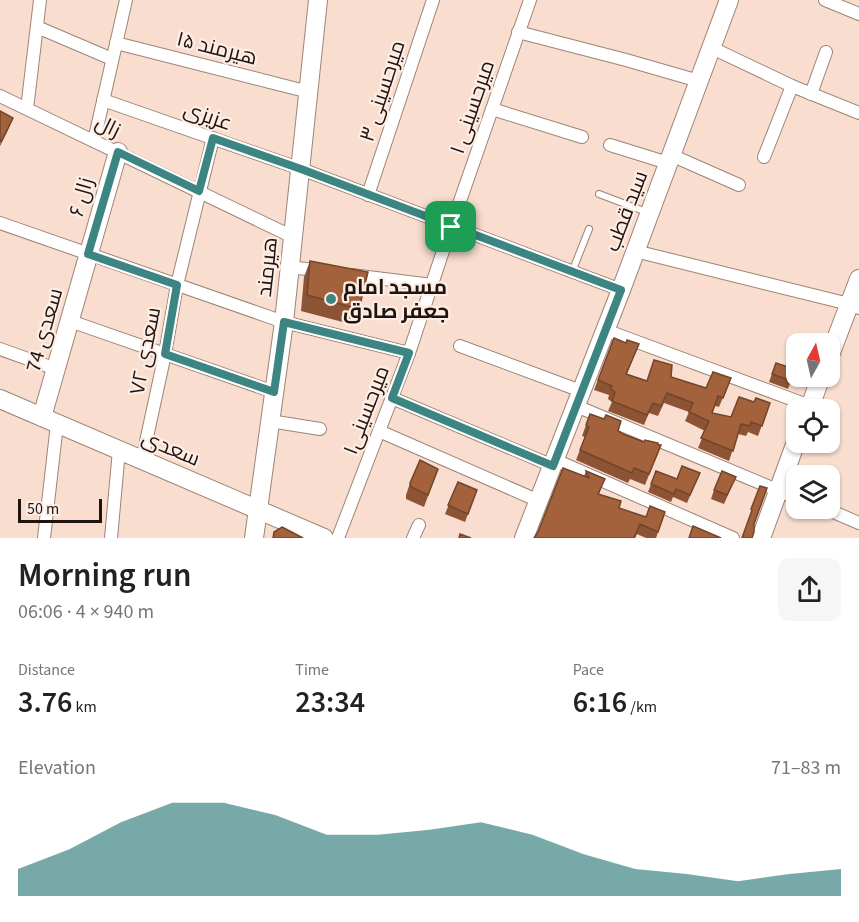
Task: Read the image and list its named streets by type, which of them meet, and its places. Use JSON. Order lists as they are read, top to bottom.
{
  "streets": {
    "street": [
      "هیرمند ۱۵",
      "میرحسینی ۳",
      "میرحسینی ۱",
      "عزیزی",
      "زال",
      "زال ۶",
      "سید قطب",
      "هیرمند",
      "سعدی 74",
      "سعدی ۷۲",
      "میرحسینی۱",
      "سعدی"
    ]
  },
  "crossings": [
    ["هیرمند ۱۵", "هیرمند"],
    ["میرحسینی ۳", "عزیزی"],
    ["میرحسینی ۱", "عزیزی"],
    ["میرحسینی ۱", "میرحسینی۱"],
    ["عزیزی", "سید قطب"],
    ["عزیزی", "هیرمند"],
    ["عزیزی", "سعدی ۷۲"],
    ["عزیزی", "میرحسینی۱"],
    ["زال", "زال ۶"],
    ["زال", "هیرمند"],
    ["زال", "سعدی ۷۲"],
    ["زال ۶", "سعدی 74"],
    ["هیرمند", "سعدی"],
    ["سعدی 74", "سعدی"],
    ["سعدی ۷۲", "سعدی"]
  ],
  "places": ["مسجد امام جعفر صادق"],
  "scale_bar": "50 m",
  "north": "top",
  "page": {
    "scale": "50 m",
    "heading": ["Morning run", "06:06 · 4 × 940 m"],
    "stats": [
      ["Distance", "3.76 km"],
      ["Time", "23:34"],
      ["Pace", "6:16 /km"]
    ],
    "chart": ["Elevation", "71–83 m"]
  }
}
